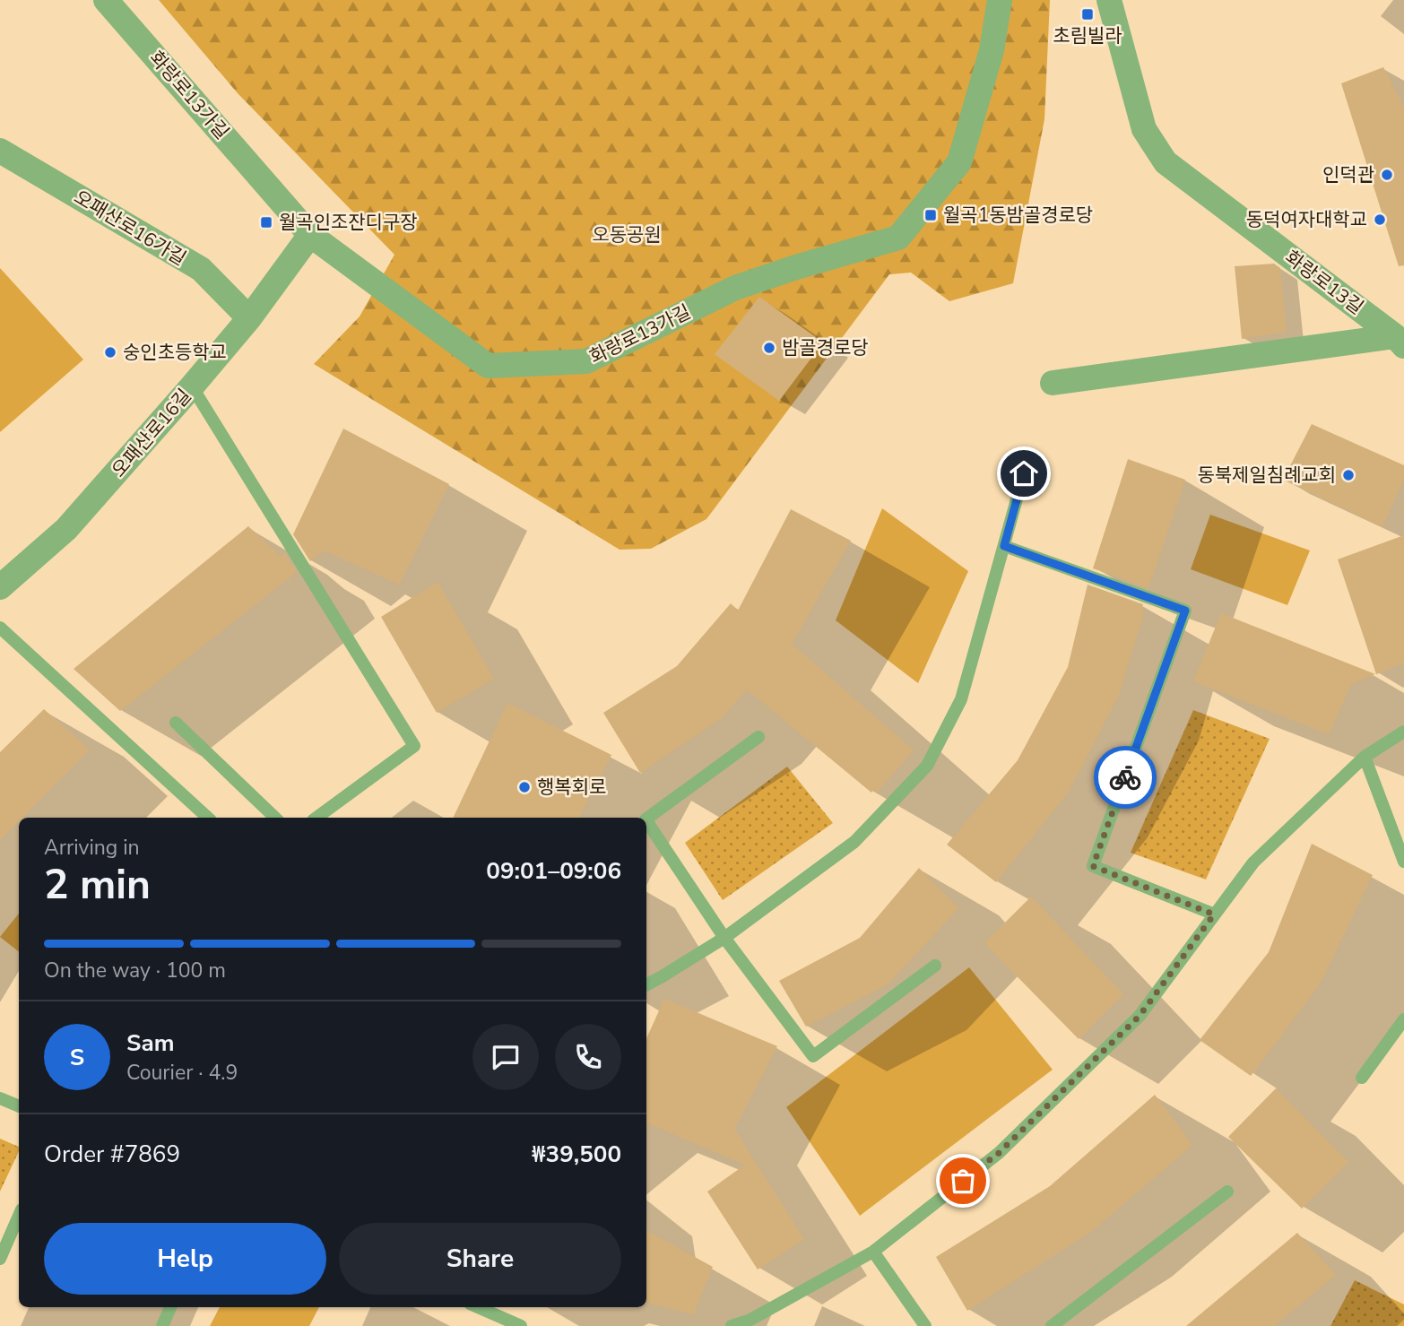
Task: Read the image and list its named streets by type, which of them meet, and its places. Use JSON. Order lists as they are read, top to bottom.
{
  "streets": {
    "street": [
      "화랑로13가길",
      "오패산로16가길",
      "화랑로13길",
      "오패산로16길"
    ]
  },
  "crossings": [
    ["화랑로13가길", "오패산로16길"],
    ["오패산로16가길", "오패산로16길"]
  ],
  "parks": ["오동공원"],
  "places": {
    "transit": ["초림빌라", "월곡1동밤골경로당", "월곡인조잔디구장"],
    "other": [
      "인덕관",
      "동덕여자대학교",
      "밤골경로당",
      "숭인초등학교",
      "동북제일침례교회",
      "행복회로"
    ]
  },
  "page": {
    "heading": ["2 min", "Arriving in", "09:01–09:06"],
    "panel": [
      "Sam",
      "Courier · 4.9",
      "Order #7869",
      "₩39,500"
    ],
    "bar": "On the way · 100 m",
    "round": "S",
    "buttons": ["Help", "Share"]
  }
}
